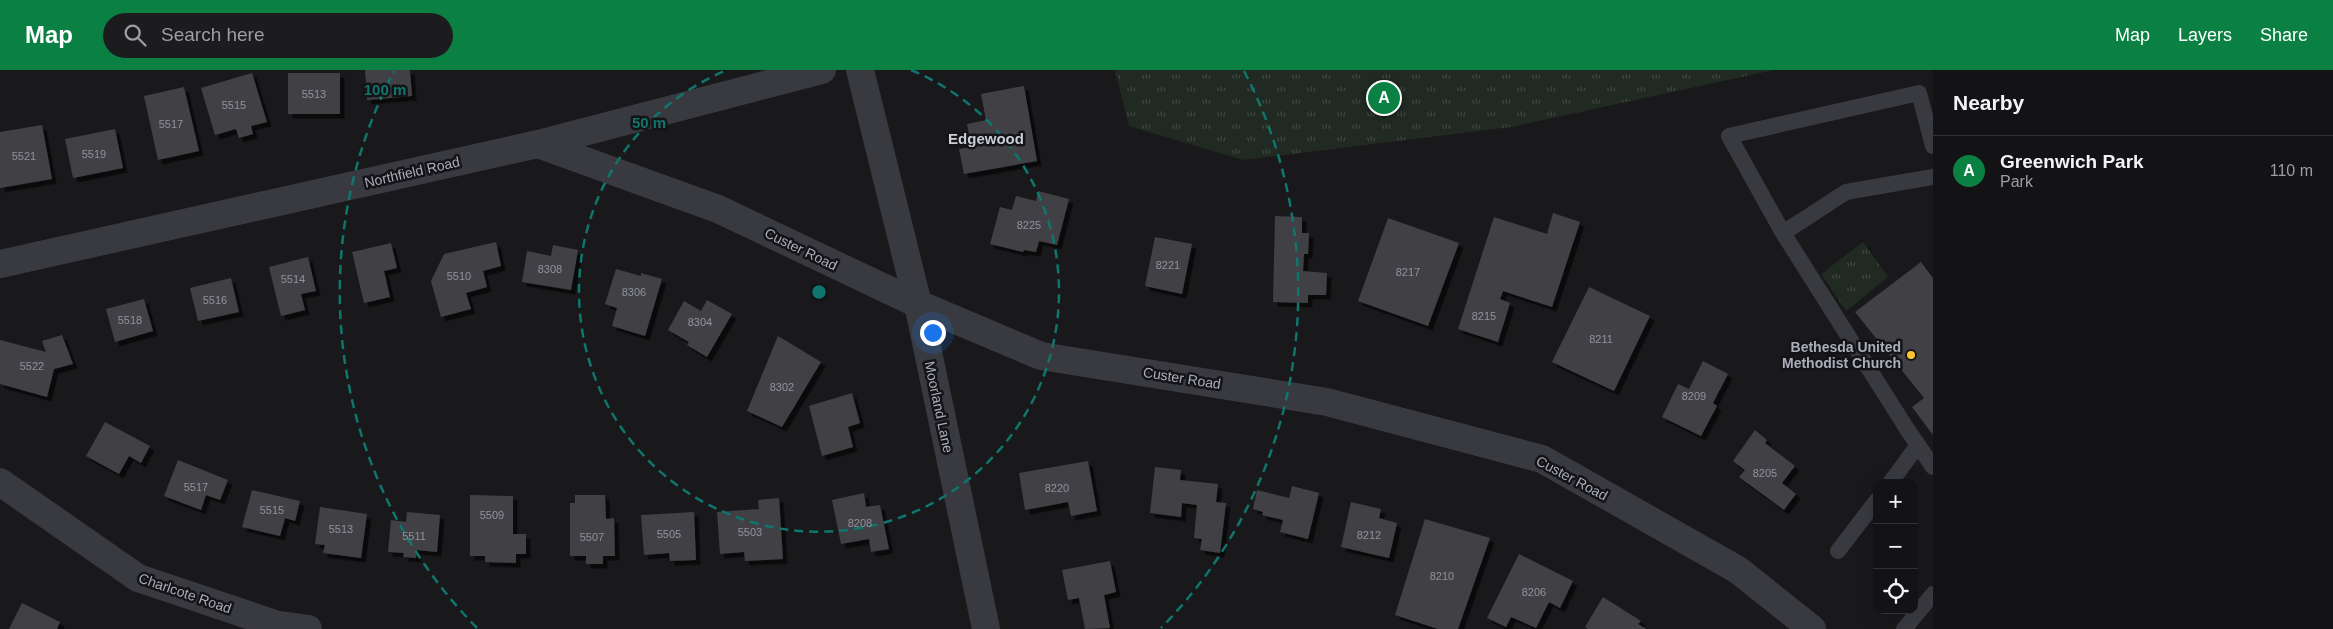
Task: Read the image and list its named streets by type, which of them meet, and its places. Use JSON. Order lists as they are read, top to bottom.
{
  "streets": {
    "street": [
      "Northfield Road",
      "Custer Road",
      "Moorland Lane",
      "Charlcote Road"
    ]
  },
  "crossings": [
    ["Northfield Road", "Custer Road"],
    ["Custer Road", "Moorland Lane"]
  ],
  "districts": ["Edgewood"],
  "places": ["Bethesda United Methodist Church"],
  "house_numbers": [
    "5513",
    "5515",
    "5517",
    "5519",
    "5521",
    "8225",
    "8221",
    "8308",
    "8217",
    "5510",
    "5514",
    "8306",
    "5516",
    "8215",
    "5518",
    "8304",
    "8211",
    "5522",
    "8302",
    "8209",
    "8205",
    "5517",
    "8220",
    "5515",
    "5509",
    "8208",
    "5513",
    "5503",
    "5505",
    "8212",
    "5511",
    "5507",
    "8210",
    "8206"
  ],
  "page": {
    "header": "Map",
    "search": "Search here",
    "nav": ["Map", "Layers", "Share"],
    "heading": "Nearby",
    "pins": "A",
    "list": [
      {
        "mark": "A",
        "name": "Greenwich Park",
        "note": "Park",
        "value": "110 m"
      }
    ],
    "map_buttons": ["+", "−"]
  },
  "rings": ["100 m", "50 m"]
}
